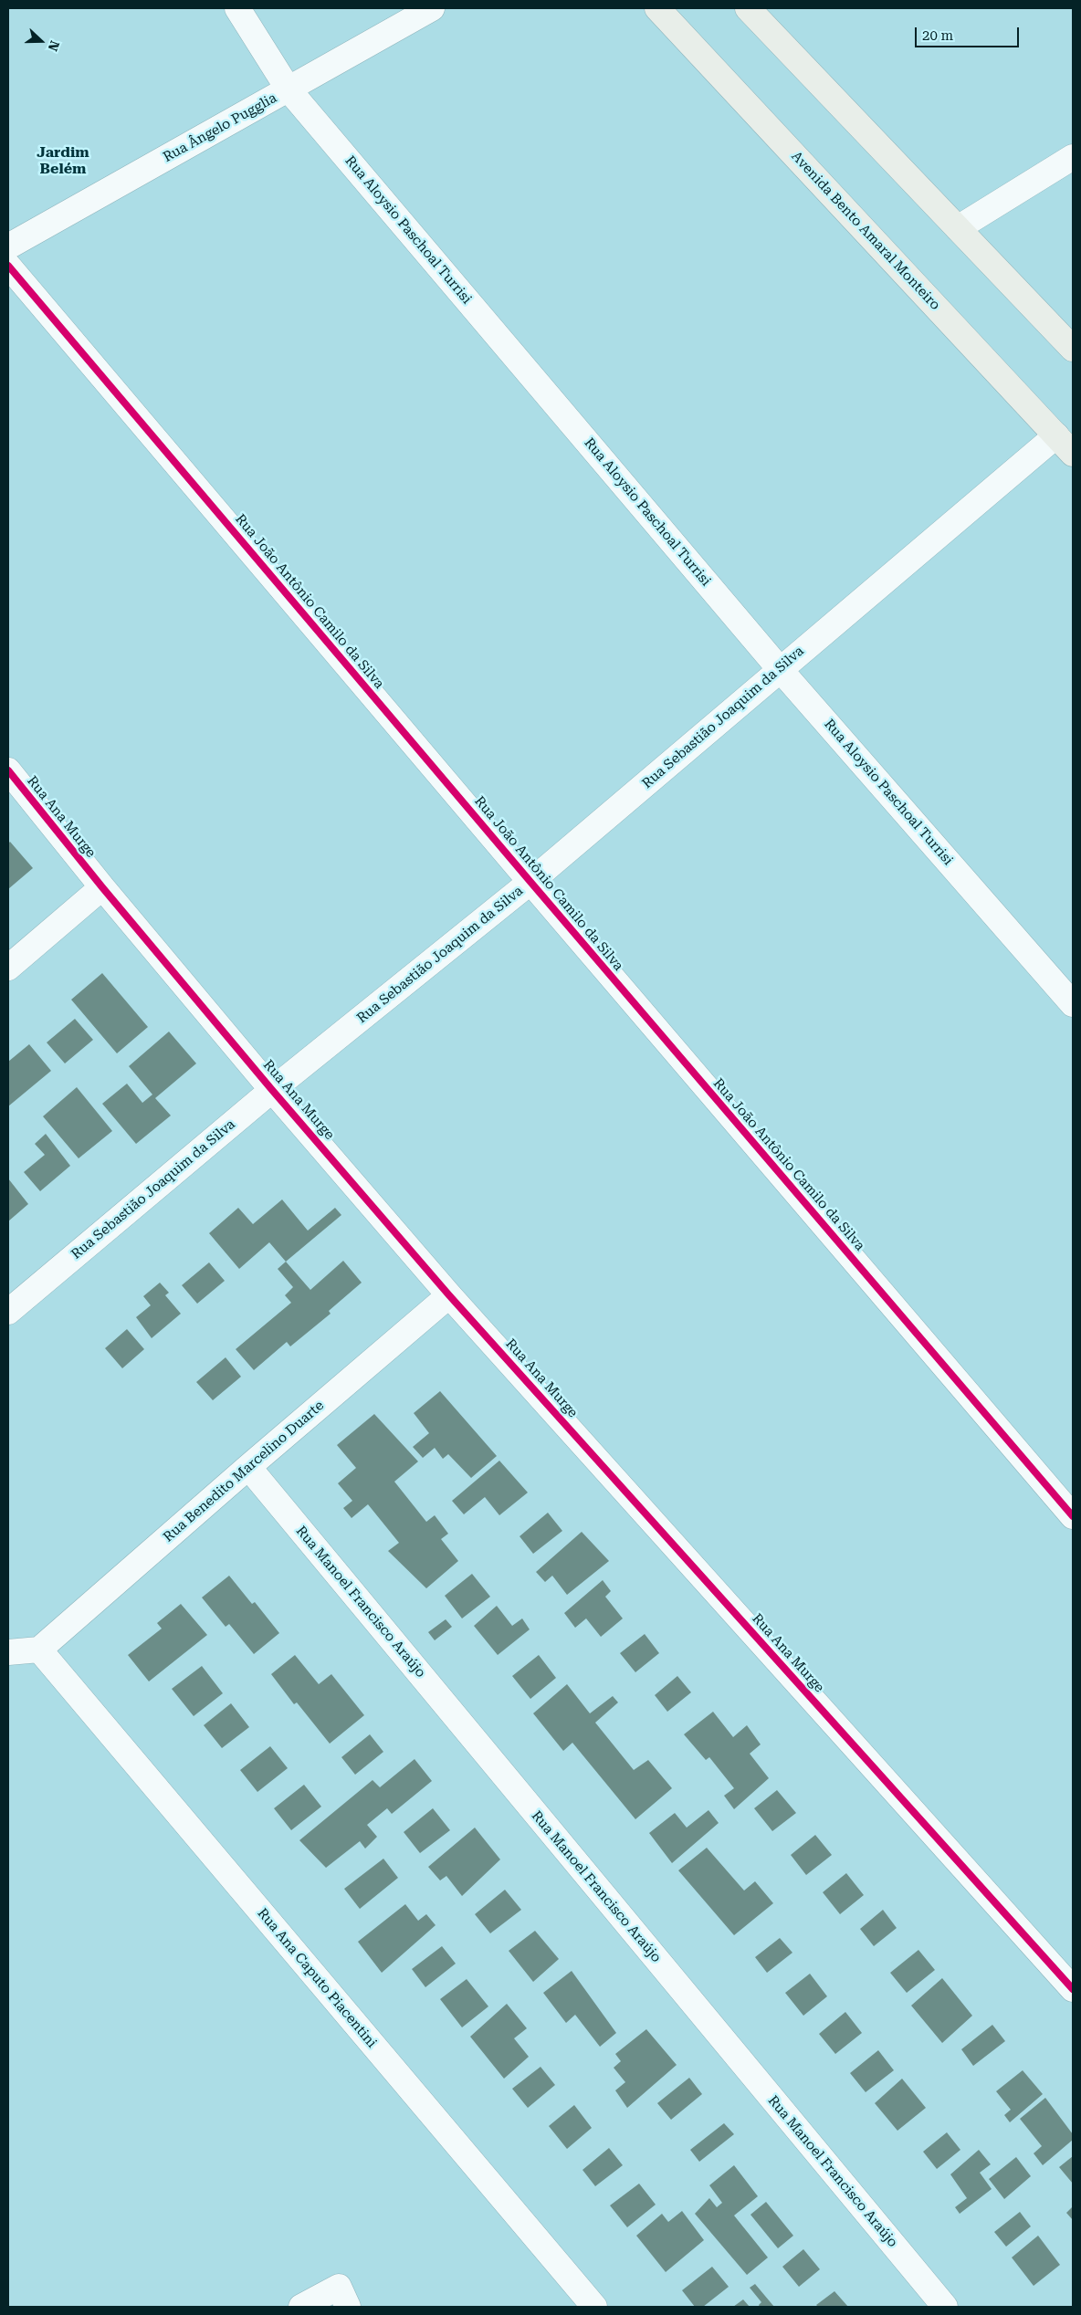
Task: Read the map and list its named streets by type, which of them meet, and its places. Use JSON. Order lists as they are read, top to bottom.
{
  "streets": {
    "street": [
      "Rua Ângelo Pugglia",
      "Rua Aloysio Paschoal Turrisi",
      "Avenida Bento Amaral Monteiro",
      "Rua João Antônio Camilo da Silva",
      "Rua Sebastião Joaquim da Silva",
      "Rua Ana Murge",
      "Rua Benedito Marcelino Duarte",
      "Rua Manoel Francisco Araújo",
      "Rua Ana Caputo Piacentini"
    ]
  },
  "crossings": [
    ["Rua Ângelo Pugglia", "Rua Aloysio Paschoal Turrisi"],
    ["Rua Aloysio Paschoal Turrisi", "Rua Sebastião Joaquim da Silva"],
    ["Avenida Bento Amaral Monteiro", "Rua Sebastião Joaquim da Silva"],
    ["Rua João Antônio Camilo da Silva", "Rua Sebastião Joaquim da Silva"],
    ["Rua Sebastião Joaquim da Silva", "Rua Ana Murge"],
    ["Rua Ana Murge", "Rua Benedito Marcelino Duarte"],
    ["Rua Benedito Marcelino Duarte", "Rua Manoel Francisco Araújo"],
    ["Rua Benedito Marcelino Duarte", "Rua Ana Caputo Piacentini"]
  ],
  "districts": ["Jardim Belém"],
  "scale_bar": "20 m",
  "north": "right"
}
